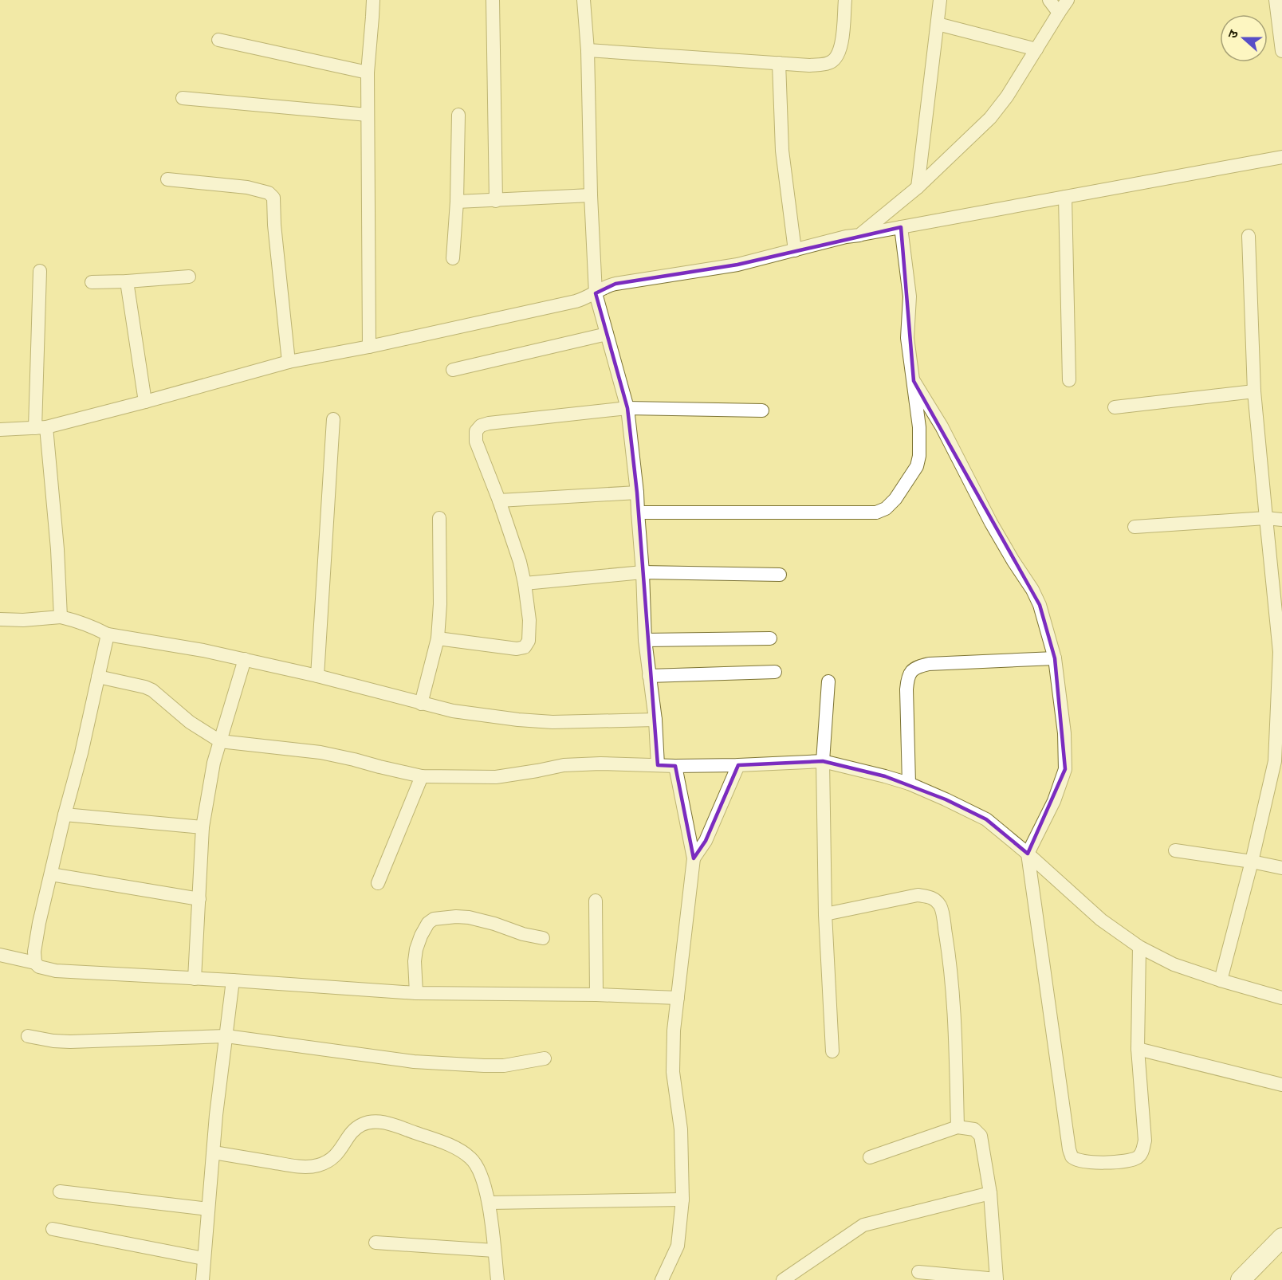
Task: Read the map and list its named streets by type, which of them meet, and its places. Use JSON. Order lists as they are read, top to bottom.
{
  "north": "left"
}
